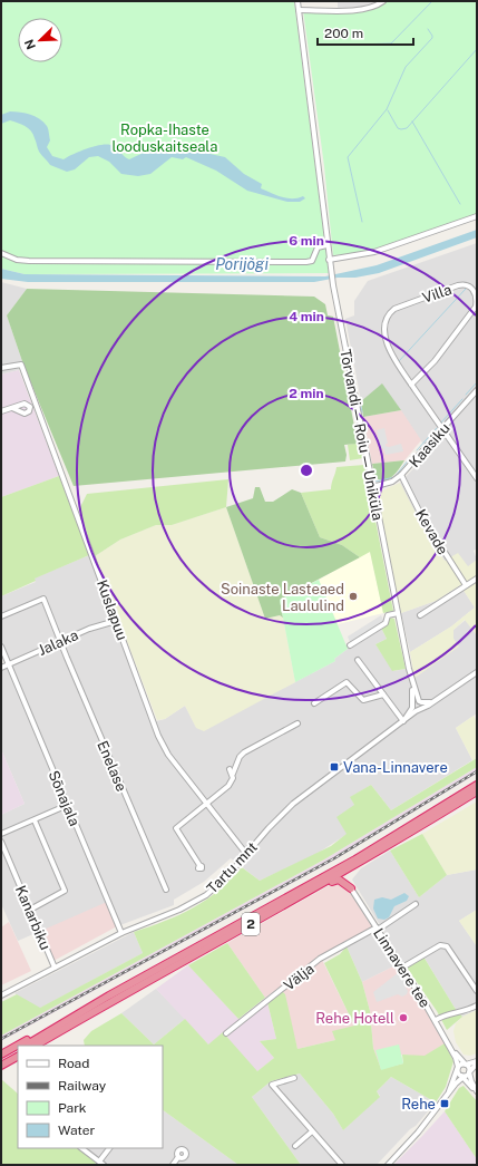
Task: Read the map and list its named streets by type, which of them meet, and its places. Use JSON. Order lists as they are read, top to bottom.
{
  "streets": {
    "highway": ["2"],
    "street": [
      "Villa",
      "Tõrvandi — Roiu — Uniküla",
      "Kaasiku",
      "Kevade",
      "Kuslapuu",
      "Jalaka",
      "Enelase",
      "Sõnajala",
      "Tartu mnt",
      "Kanarbiku",
      "Linnavere tee",
      "Välja"
    ]
  },
  "crossings": [
    ["Villa", "Kaasiku"],
    ["Tõrvandi — Roiu — Uniküla", "Kaasiku"],
    ["Tõrvandi — Roiu — Uniküla", "Tartu mnt"],
    ["Kaasiku", "Kevade"],
    ["Kuslapuu", "Jalaka"],
    ["Kuslapuu", "Tartu mnt"],
    ["Jalaka", "Enelase"],
    ["Jalaka", "Sõnajala"],
    ["Sõnajala", "Tartu mnt"],
    ["Tartu mnt", "Kanarbiku"],
    ["Linnavere tee", "Välja"]
  ],
  "water": ["Porijõgi"],
  "parks": ["Ropka-Ihaste looduskaitseala"],
  "places": {
    "other": ["Soinaste Lasteaed Laululind", "Rehe Hotell"],
    "transit": ["Vana-Linnavere", "Rehe"]
  },
  "legend": [
    "Road",
    "Railway",
    "Park",
    "Water"
  ],
  "scale_bar": "200 m",
  "north": "bottom left",
  "rings": ["6 min", "4 min", "2 min"]
}
